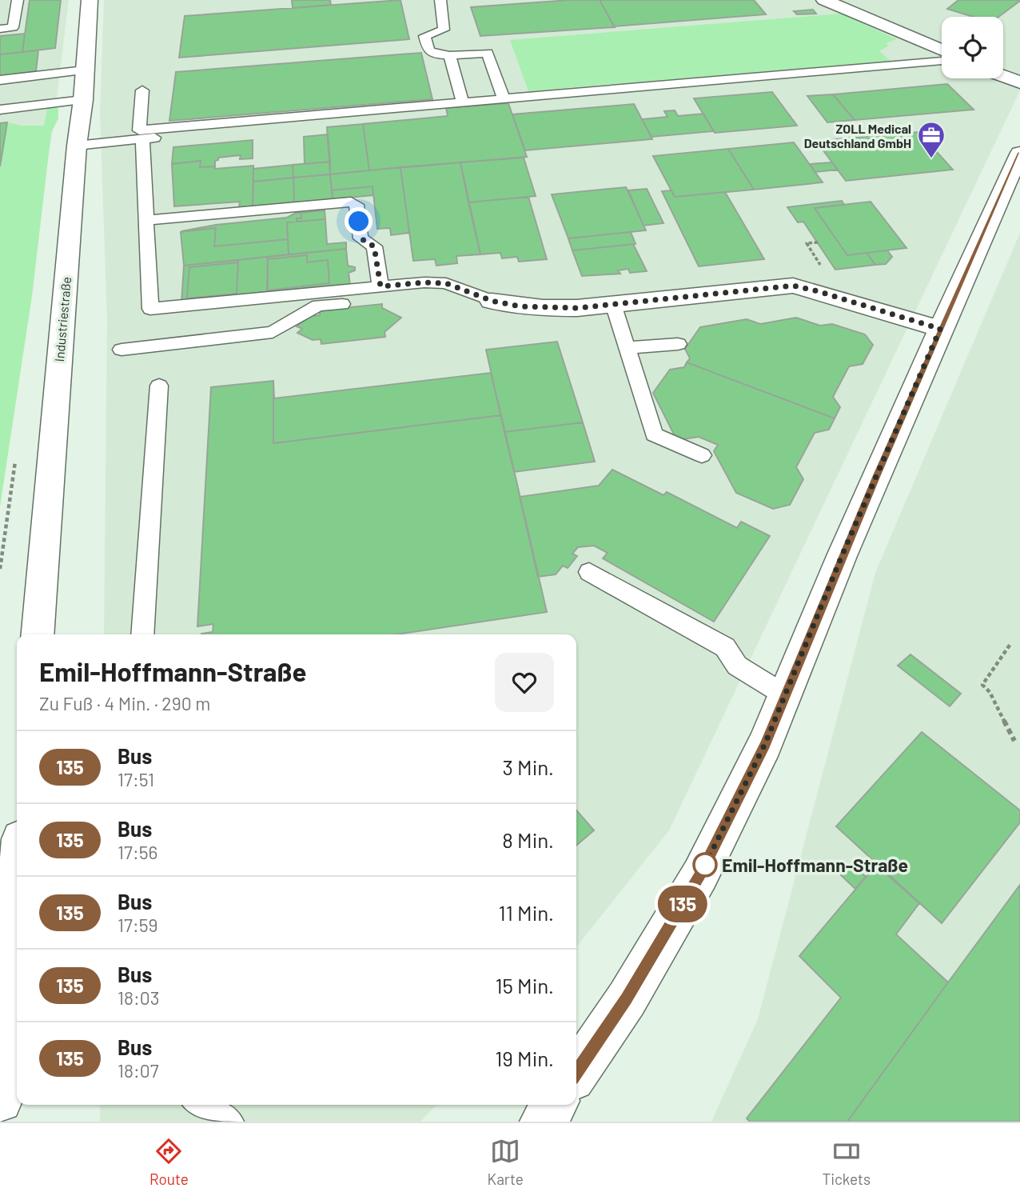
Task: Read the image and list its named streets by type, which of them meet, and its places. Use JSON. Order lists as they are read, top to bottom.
{
  "streets": {
    "street": ["Industriestraße"]
  },
  "places": {
    "office": ["ZOLL Medical Deutschland GmbH"],
    "other": ["Emil-Hoffmann-Straße"]
  },
  "lines": ["bus line 135"],
  "page": {
    "on_map": "135",
    "heading": ["Emil-Hoffmann-Straße", "Zu Fuß · 4 Min. · 290 m"],
    "list": [
      {
        "mark": "135",
        "name": "Bus",
        "note": "17:51",
        "value": "3 Min."
      },
      {
        "mark": "135",
        "name": "Bus",
        "note": "17:56",
        "value": "8 Min."
      },
      {
        "mark": "135",
        "name": "Bus",
        "note": "17:59",
        "value": "11 Min."
      },
      {
        "mark": "135",
        "name": "Bus",
        "note": "18:03",
        "value": "15 Min."
      },
      {
        "mark": "135",
        "name": "Bus",
        "note": "18:07",
        "value": "19 Min."
      }
    ],
    "tabs": ["Route", "Karte", "Tickets"]
  }
}
